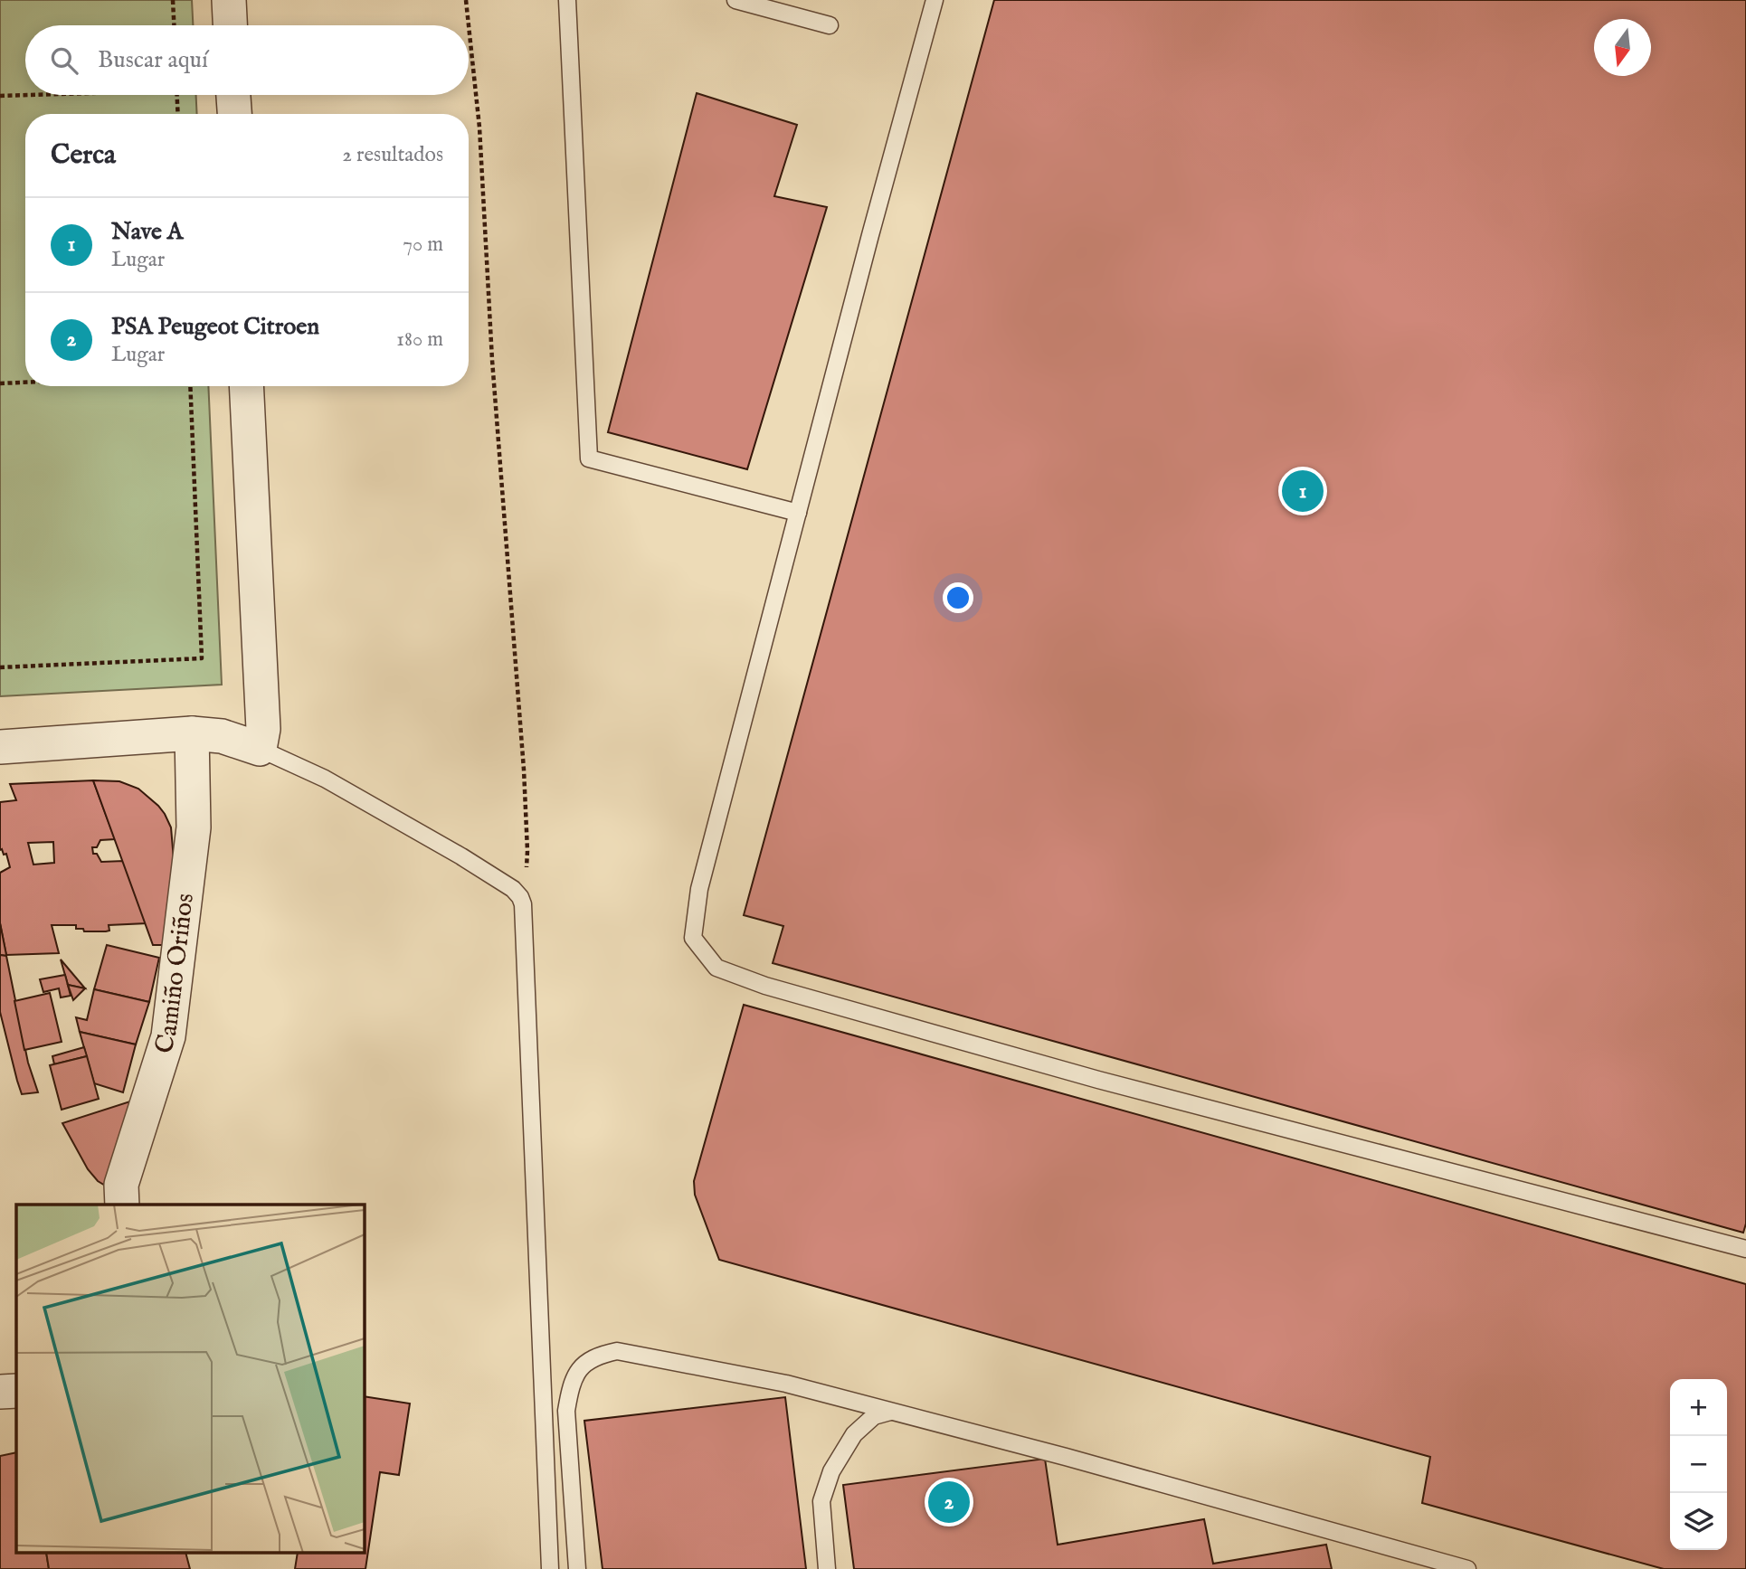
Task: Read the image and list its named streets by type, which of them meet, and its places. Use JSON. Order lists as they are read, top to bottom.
{
  "streets": {
    "street": ["Camiño Oriños"]
  },
  "north": "bottom",
  "page": {
    "search": "Buscar aquí",
    "heading": ["Cerca", "2 resultados"],
    "list": [
      {
        "mark": "1",
        "name": "Nave A",
        "note": "Lugar",
        "value": "70 m"
      },
      {
        "mark": "2",
        "name": "PSA Peugeot Citroen",
        "note": "Lugar",
        "value": "180 m"
      }
    ],
    "pins": ["1", "2"],
    "map_buttons": ["+", "−"]
  }
}
